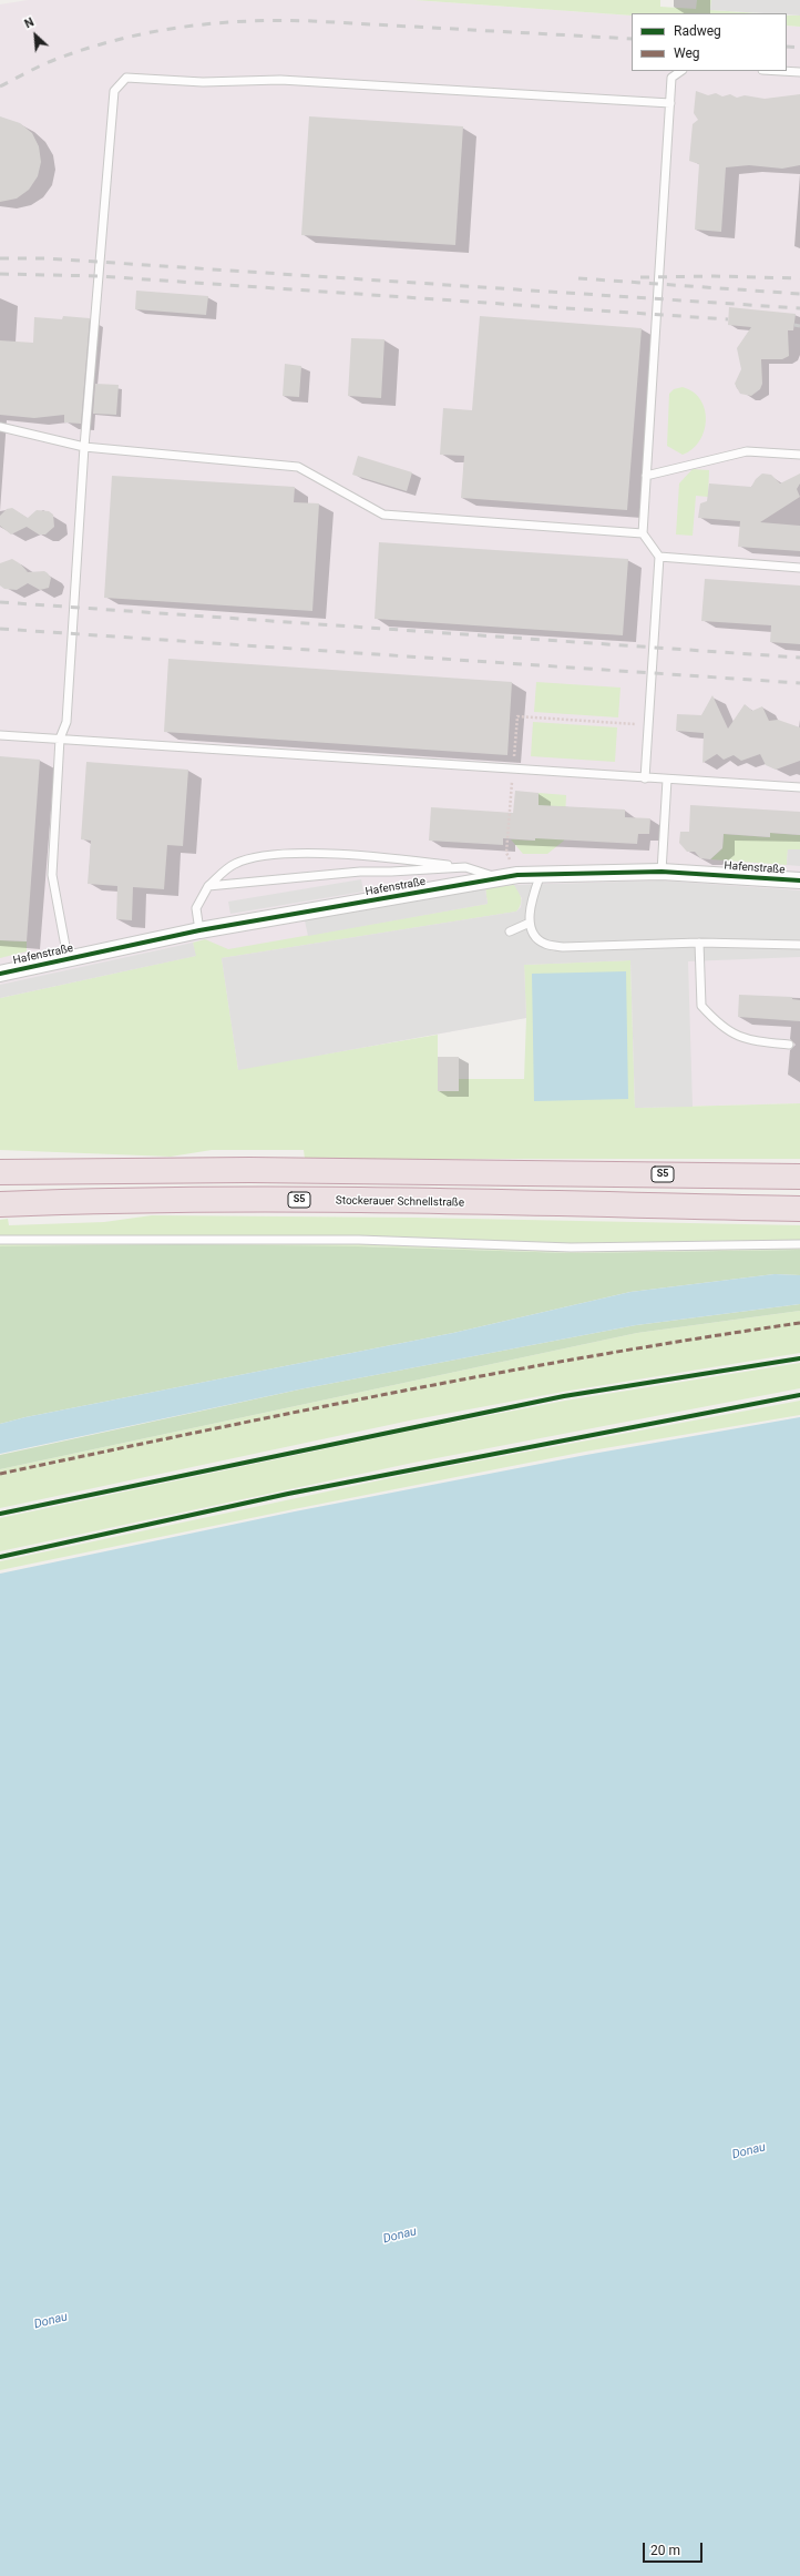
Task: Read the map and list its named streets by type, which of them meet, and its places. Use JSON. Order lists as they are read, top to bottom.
{
  "streets": {
    "highway": ["S5", "Stockerauer Schnellstraße"],
    "street": ["Hafenstraße"]
  },
  "water": ["Donau"],
  "legend": ["Radweg", "Weg"],
  "scale_bar": "20 m",
  "north": "top left"
}
